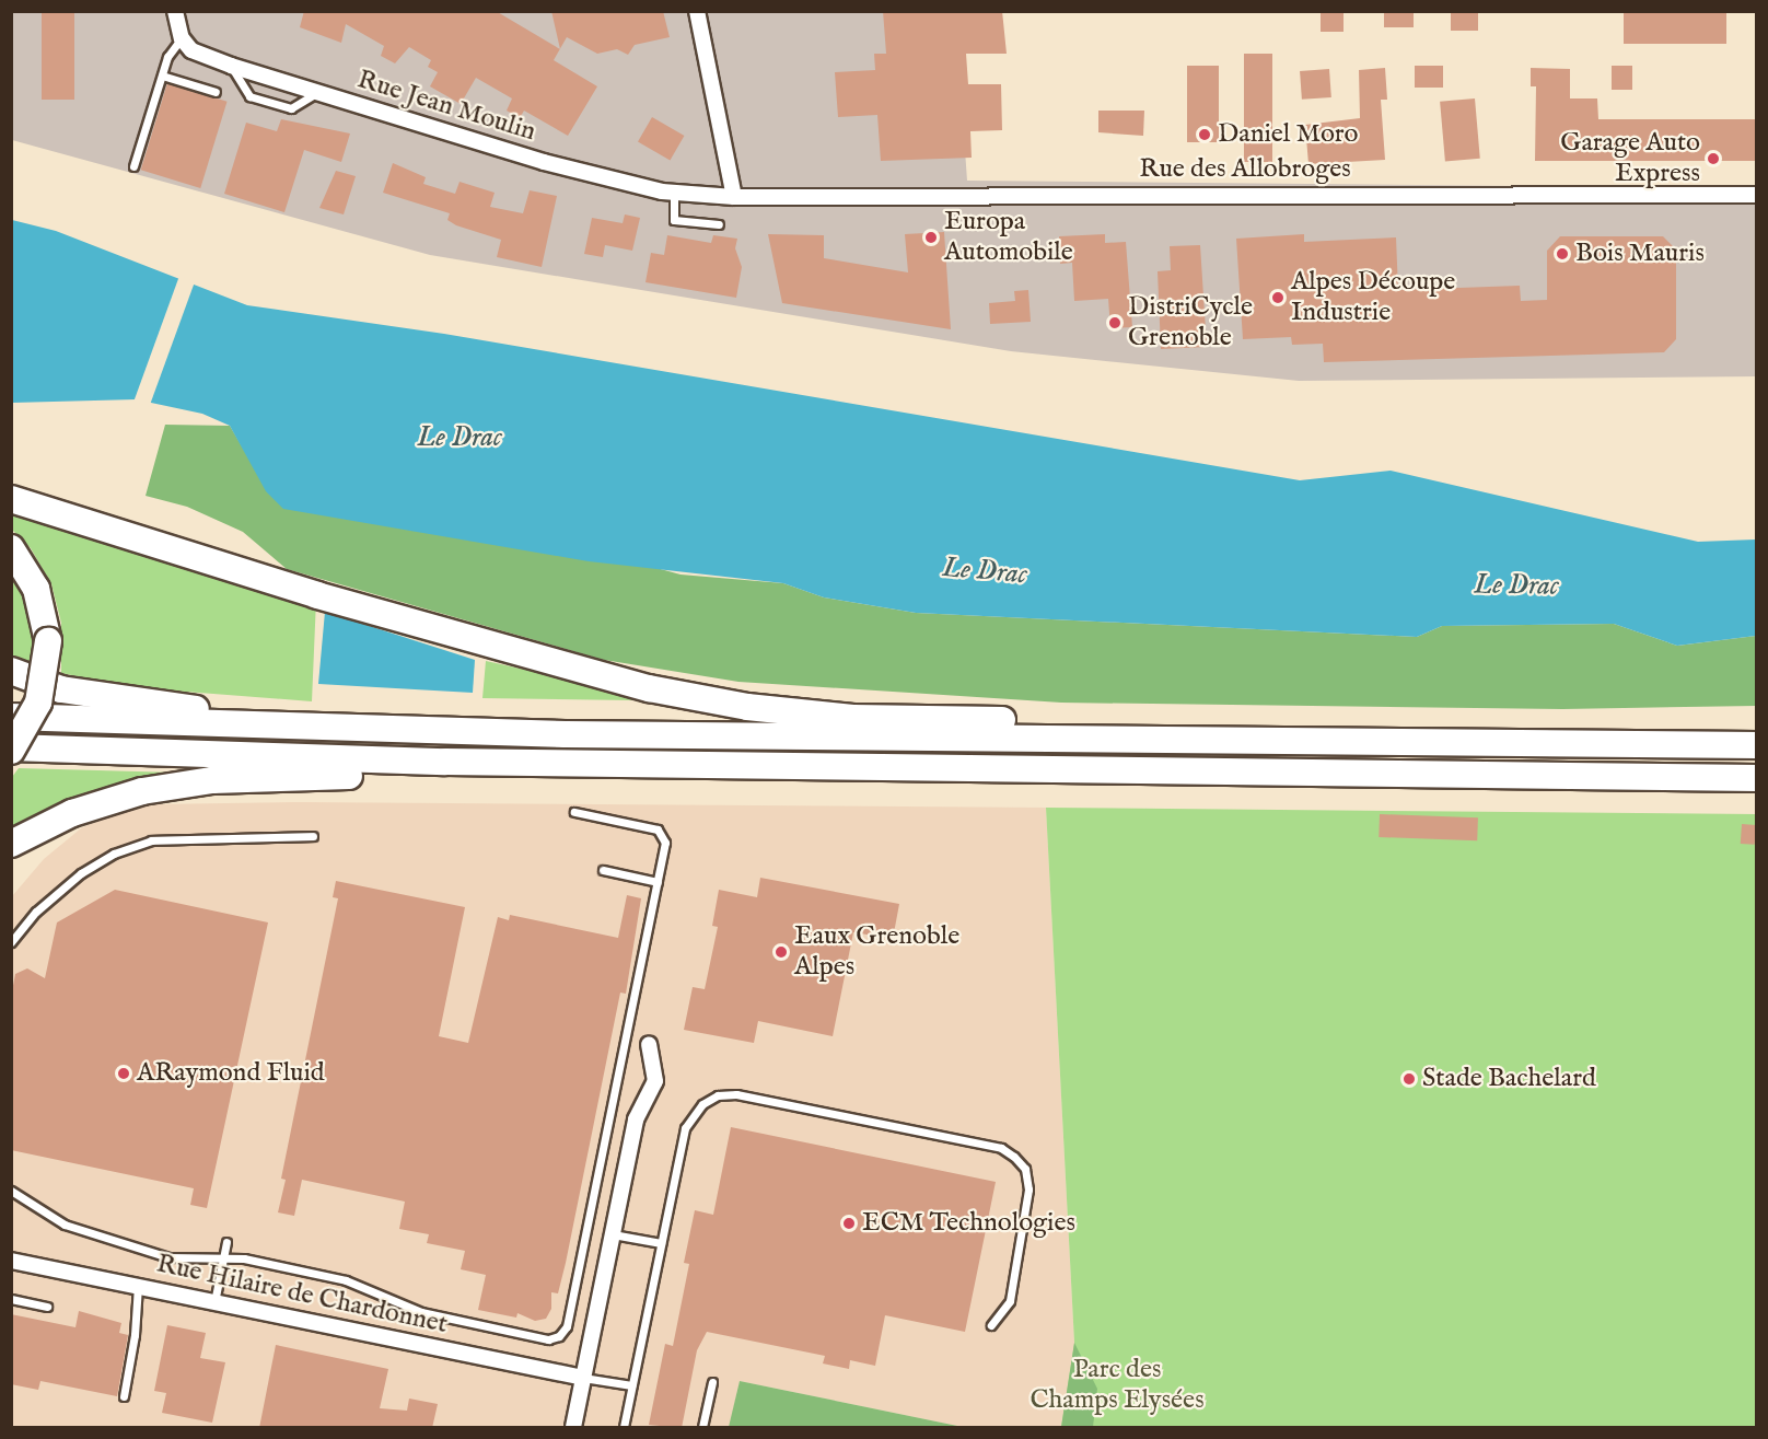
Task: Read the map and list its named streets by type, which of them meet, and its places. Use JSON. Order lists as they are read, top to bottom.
{
  "streets": {
    "street": ["Rue Jean Moulin", "Rue des Allobroges", "Rue Hilaire de Chardonnet"]
  },
  "crossings": [
    ["Rue Jean Moulin", "Rue des Allobroges"]
  ],
  "water": ["Le Drac"],
  "parks": ["Parc des Champs Elysées"],
  "places": [
    "Daniel Moro",
    "Garage Auto Express",
    "Europa Automobile",
    "Bois Mauris",
    "Alpes Découpe Industrie",
    "DistriCycle Grenoble",
    "Eaux Grenoble Alpes",
    "ARaymond Fluid",
    "Stade Bachelard",
    "ECM Technologies"
  ]
}
